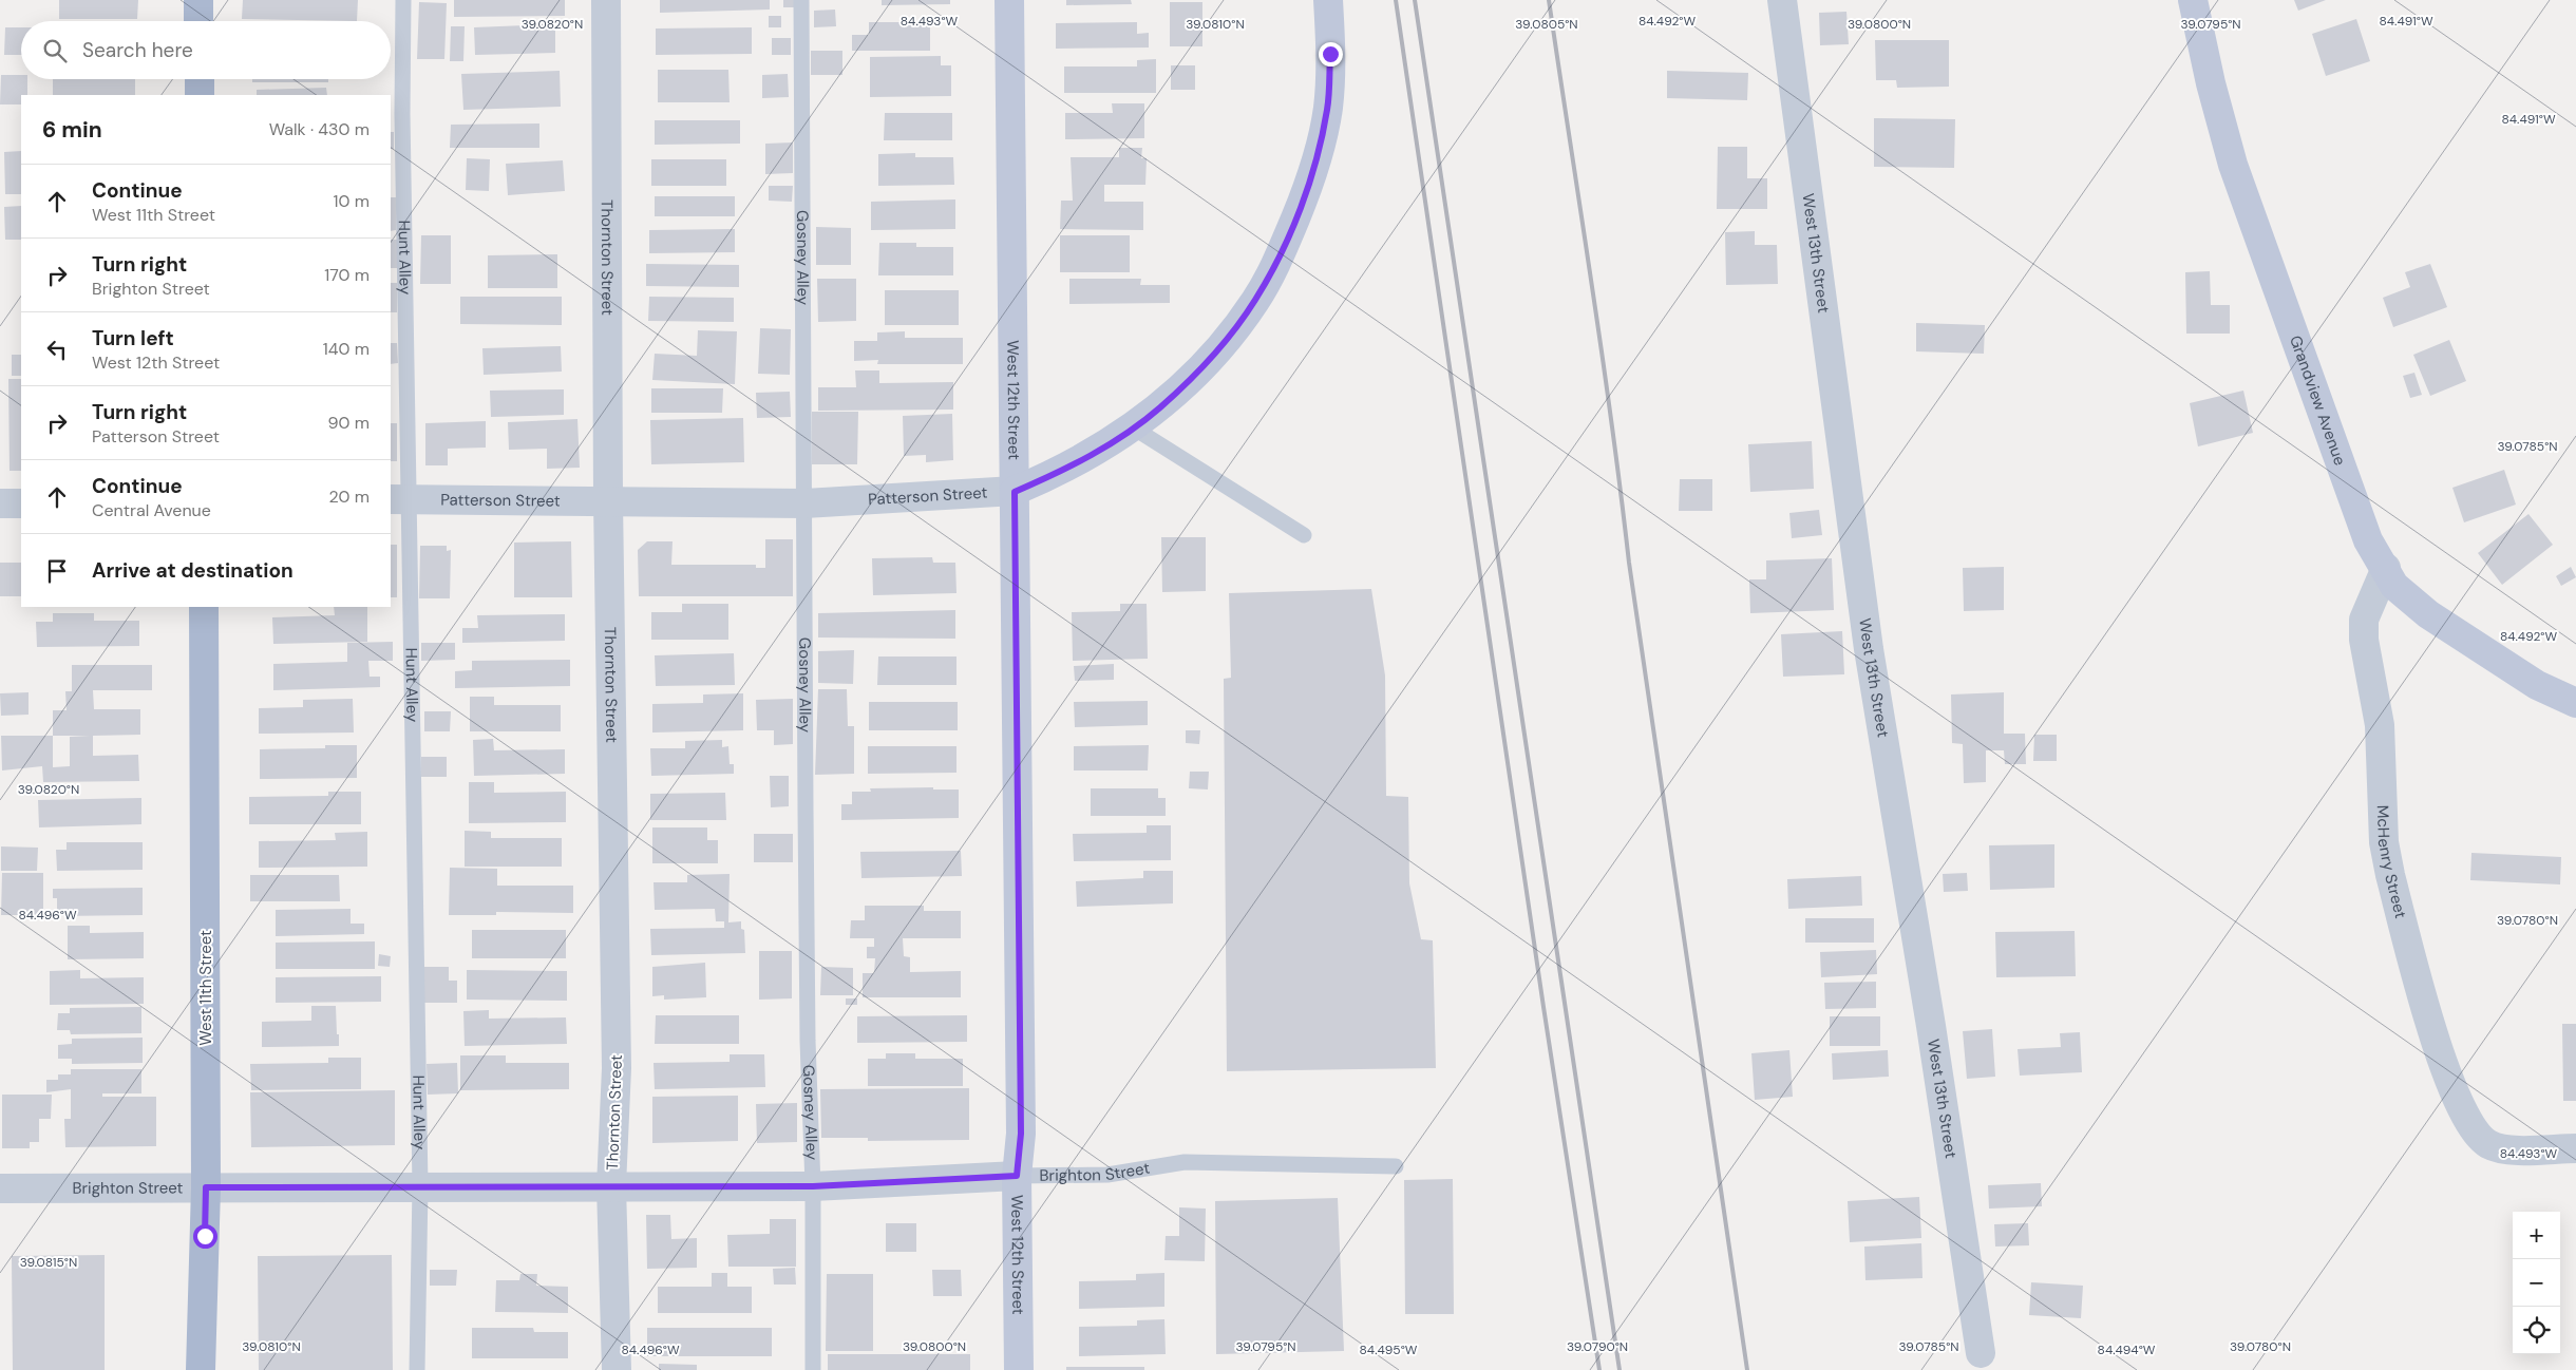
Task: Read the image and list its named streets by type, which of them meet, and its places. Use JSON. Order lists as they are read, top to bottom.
{
  "streets": {
    "main road": ["West 11th Street"],
    "street": [
      "West 13th Street",
      "Thornton Street",
      "West 12th Street",
      "Grandview Avenue",
      "Patterson Street",
      "McHenry Street",
      "Brighton Street"
    ],
    "lane": ["Hunt Alley", "Gosney Alley"]
  },
  "crossings": [
    ["Hunt Alley", "Patterson Street"],
    ["Hunt Alley", "Brighton Street"],
    ["Thornton Street", "Patterson Street"],
    ["Thornton Street", "Brighton Street"],
    ["Gosney Alley", "Patterson Street"],
    ["Gosney Alley", "Brighton Street"],
    ["West 12th Street", "Patterson Street"],
    ["West 12th Street", "Brighton Street"],
    ["Grandview Avenue", "McHenry Street"],
    ["West 11th Street", "Brighton Street"]
  ],
  "page": {
    "search": "Search here",
    "heading": ["6 min", "Walk · 430 m"],
    "list": [
      ["Continue", "West 11th Street", "10 m"],
      ["Turn right", "Brighton Street", "170 m"],
      ["Turn left", "West 12th Street", "140 m"],
      ["Turn right", "Patterson Street", "90 m"],
      ["Continue", "Central Avenue", "20 m"],
      "Arrive at destination"
    ],
    "map_buttons": ["+", "−"]
  },
  "coordinates": [
    "84.491°W",
    "84.492°W",
    "84.493°W",
    "39.0820°N",
    "39.0810°N",
    "39.0805°N",
    "39.0800°N",
    "39.0795°N",
    "39.0785°N",
    "84.496°W",
    "39.0780°N",
    "39.0815°N",
    "39.0790°N",
    "84.495°W",
    "84.494°W"
  ]
}
